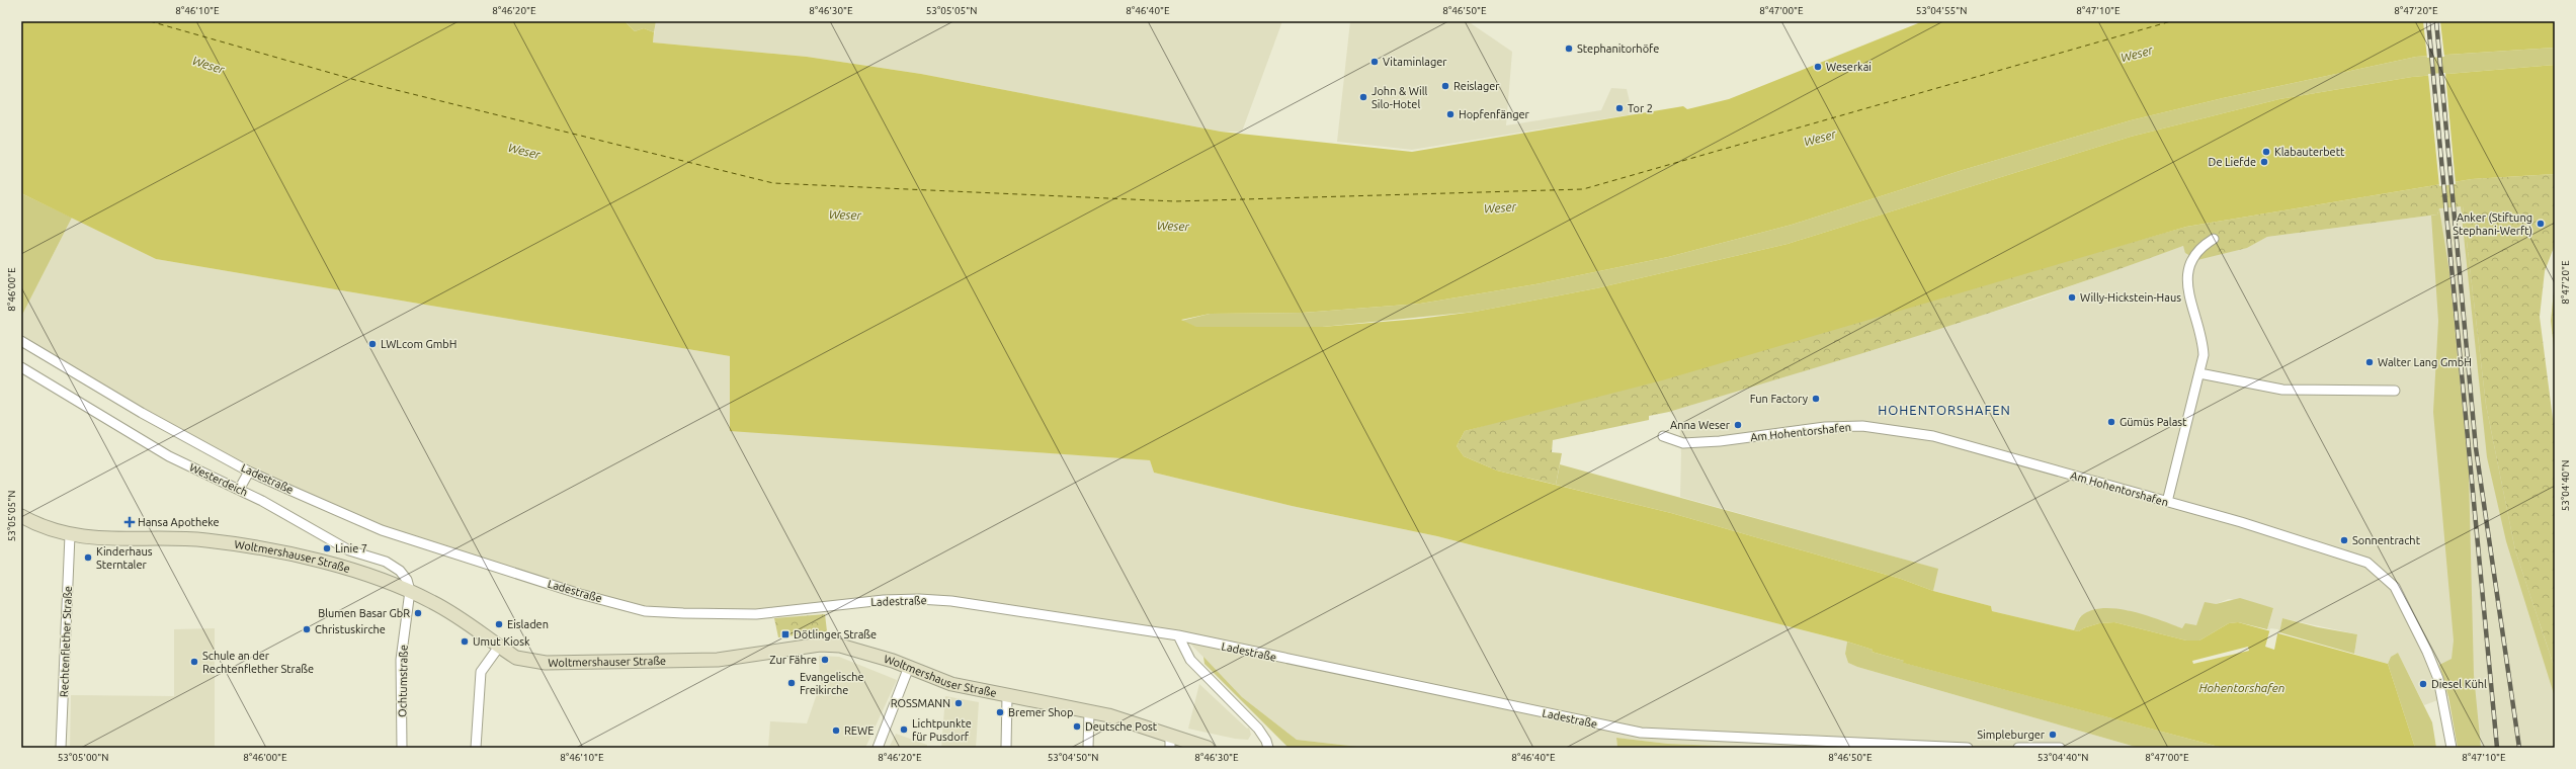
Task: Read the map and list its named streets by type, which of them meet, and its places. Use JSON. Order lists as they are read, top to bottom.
{
  "streets": {
    "street": [
      "Am Hohentorshafen",
      "Ladestraße",
      "Westerdeich",
      "Woltmershauser Straße",
      "Rechtenflether Straße",
      "Ochtumstraße"
    ]
  },
  "crossings": [
    ["Westerdeich", "Woltmershauser Straße"],
    ["Westerdeich", "Ochtumstraße"],
    ["Woltmershauser Straße", "Rechtenflether Straße"],
    ["Woltmershauser Straße", "Ochtumstraße"]
  ],
  "districts": ["HOHENTORSHAFEN"],
  "water": ["Weser", "Hohentorshafen"],
  "places": {
    "other": [
      "Stephanitorhöfe",
      "Vitaminlager",
      "Weserkai",
      "Reislager",
      "John & Will Silo-Hotel",
      "Tor 2",
      "Hopfenfänger",
      "Klabauterbett",
      "De Liefde",
      "Anker (Stiftung Stephani-Werft)",
      "Willy-Hickstein-Haus",
      "LWLcom GmbH",
      "Walter Lang GmbH",
      "Fun Factory",
      "Gümüs Palast",
      "Anna Weser",
      "Sonnentracht",
      "Linie 7",
      "Kinderhaus Sterntaler",
      "Blumen Basar GbR",
      "Eisladen",
      "Christuskirche",
      "Umut Kiosk",
      "Zur Fähre",
      "Schule an der Rechtenflether Straße",
      "Evangelische Freikirche",
      "Diesel Kühl",
      "ROSSMANN",
      "Bremer Shop",
      "Deutsche Post",
      "Lichtpunkte für Pusdorf",
      "REWE",
      "Simpleburger"
    ],
    "health": ["Hansa Apotheke"],
    "transit": ["Dötlinger Straße"]
  },
  "coordinates": [
    "8°46'10\"E",
    "8°46'20\"E",
    "8°46'30\"E",
    "53°05'05\"N",
    "8°46'40\"E",
    "8°46'50\"E",
    "8°47'00\"E",
    "53°04'55\"N",
    "8°47'10\"E",
    "8°47'20\"E",
    "8°46'00\"E",
    "53°04'40\"N",
    "53°05'00\"N",
    "53°04'50\"N"
  ]
}
